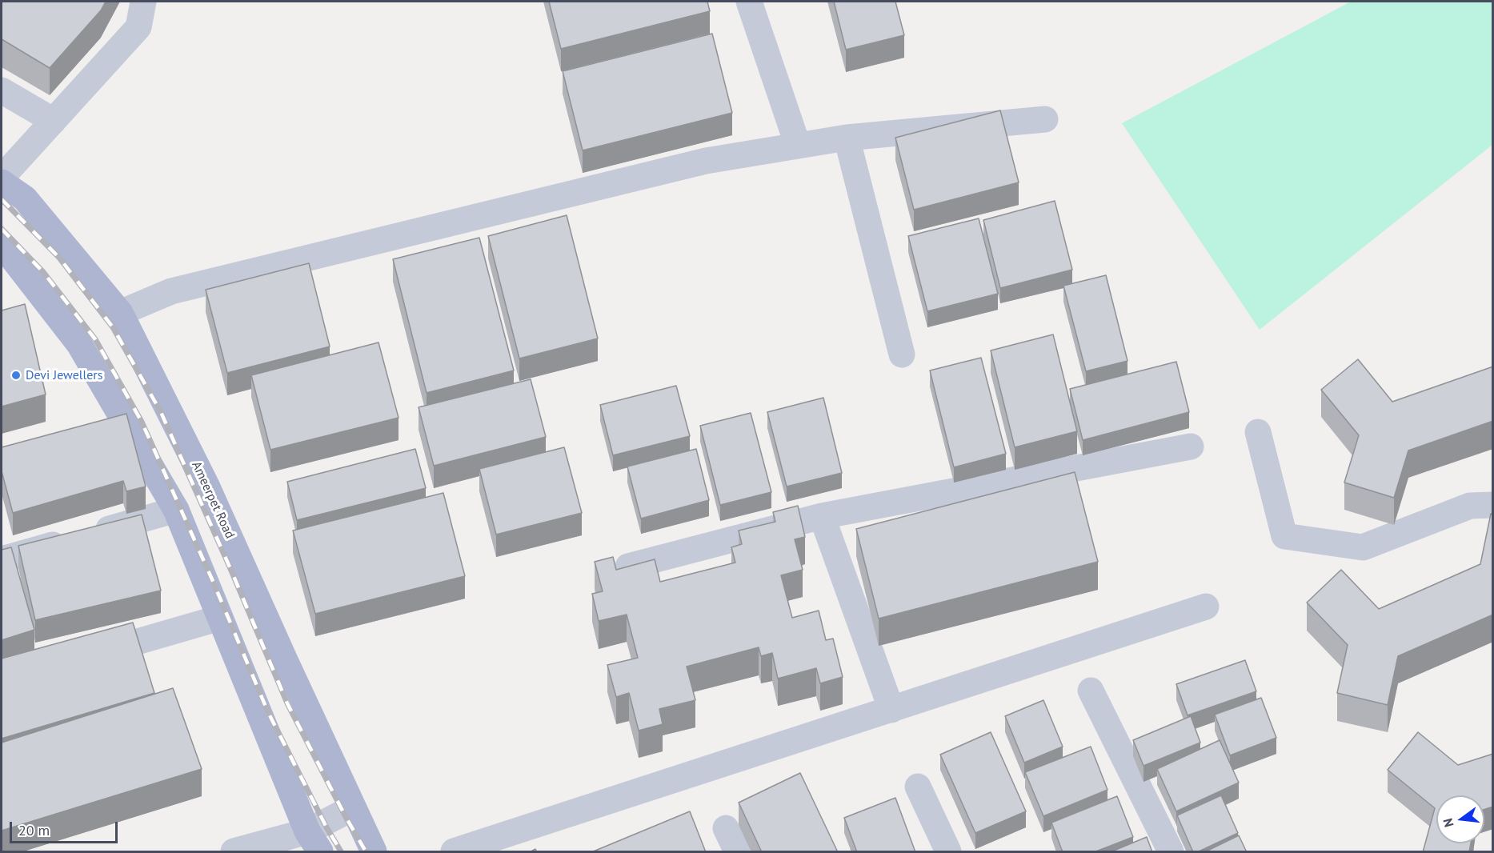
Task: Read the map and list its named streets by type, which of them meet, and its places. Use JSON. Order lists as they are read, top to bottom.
{
  "streets": {
    "main road": ["Ameerpet Road"]
  },
  "places": ["Devi Jewellers"],
  "scale_bar": "20 m",
  "north": "left"
}
